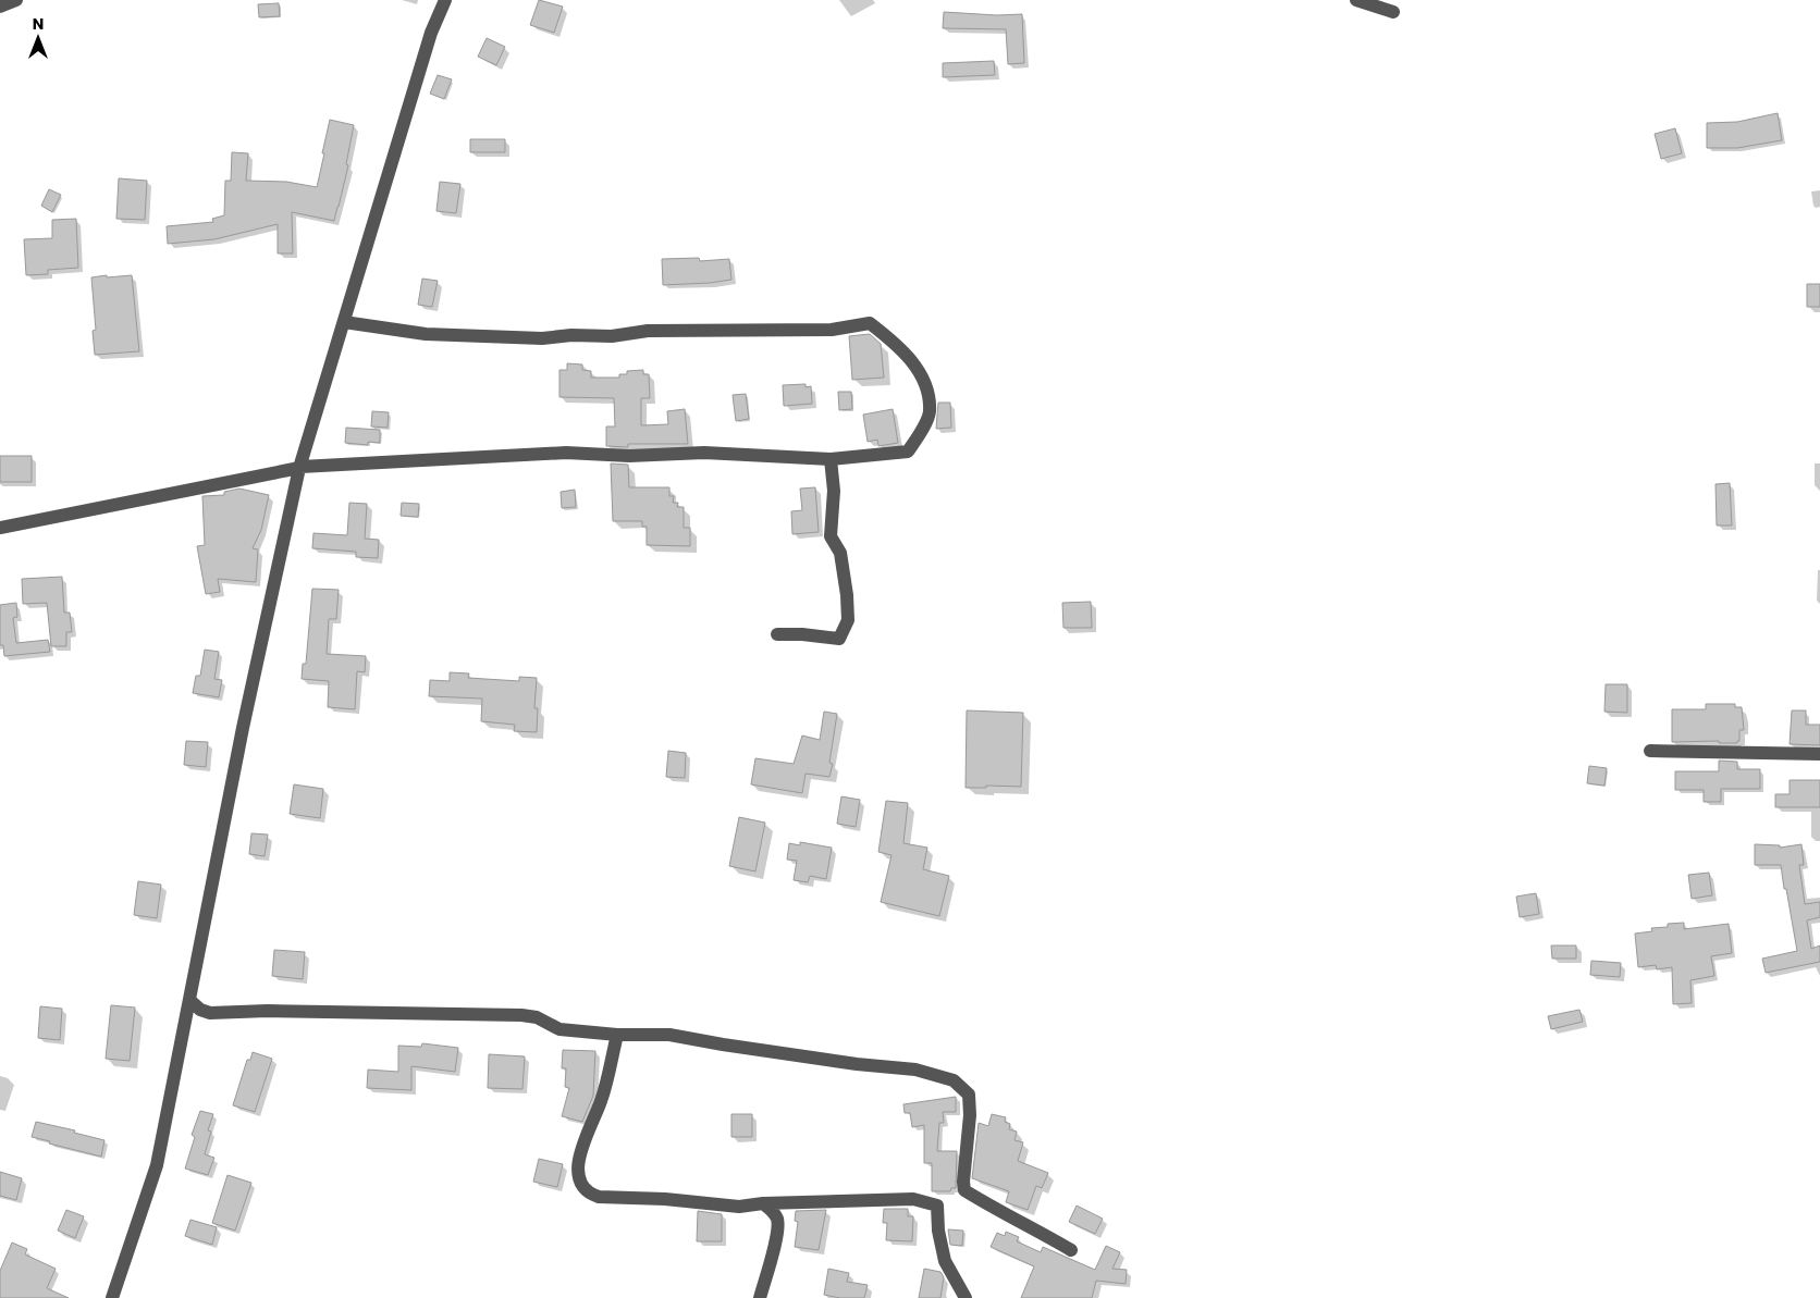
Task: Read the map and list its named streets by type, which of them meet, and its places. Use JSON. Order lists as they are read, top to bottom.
{
  "north": "top"
}
